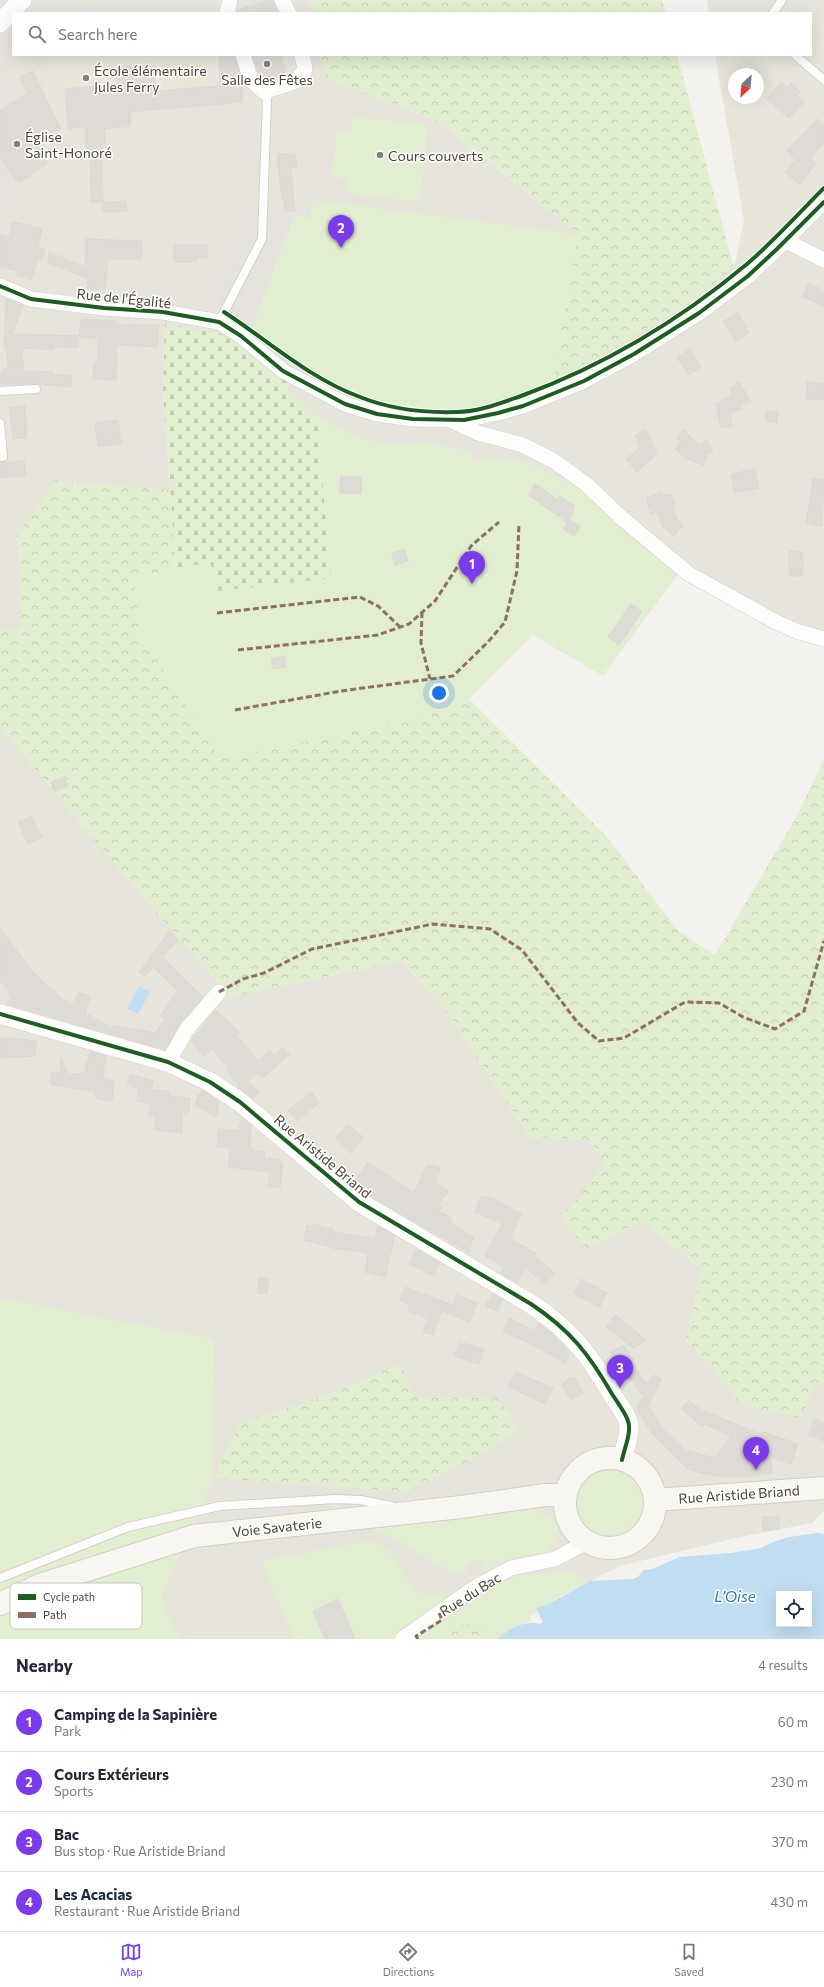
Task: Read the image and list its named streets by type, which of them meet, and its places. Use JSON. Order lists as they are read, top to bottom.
{
  "streets": {
    "main road": ["Rue Aristide Briand", "Voie Savaterie"],
    "street": ["Rue de l'Égalité", "Rue du Bac"]
  },
  "crossings": [
    ["Rue Aristide Briand", "Voie Savaterie"],
    ["Rue Aristide Briand", "Rue du Bac"],
    ["Voie Savaterie", "Rue du Bac"]
  ],
  "water": ["L’Oise"],
  "places": [
    "Salle des Fêtes",
    "École élémentaire Jules Ferry",
    "Église Saint-Honoré",
    "Cours couverts"
  ],
  "legend": ["Cycle path", "Path"],
  "north": "bottom left",
  "page": {
    "search": "Search here",
    "pins": [
      "2",
      "1",
      "3",
      "4"
    ],
    "heading": ["Nearby", "4 results"],
    "list": [
      {
        "mark": "1",
        "name": "Camping de la Sapinière",
        "note": "Park",
        "value": "60 m"
      },
      {
        "mark": "2",
        "name": "Cours Extérieurs",
        "note": "Sports",
        "value": "230 m"
      },
      {
        "mark": "3",
        "name": "Bac",
        "note": "Bus stop · Rue Aristide Briand",
        "value": "370 m"
      },
      {
        "mark": "4",
        "name": "Les Acacias",
        "note": "Restaurant · Rue Aristide Briand",
        "value": "430 m"
      }
    ],
    "nav": ["Map", "Directions", "Saved"]
  }
}
